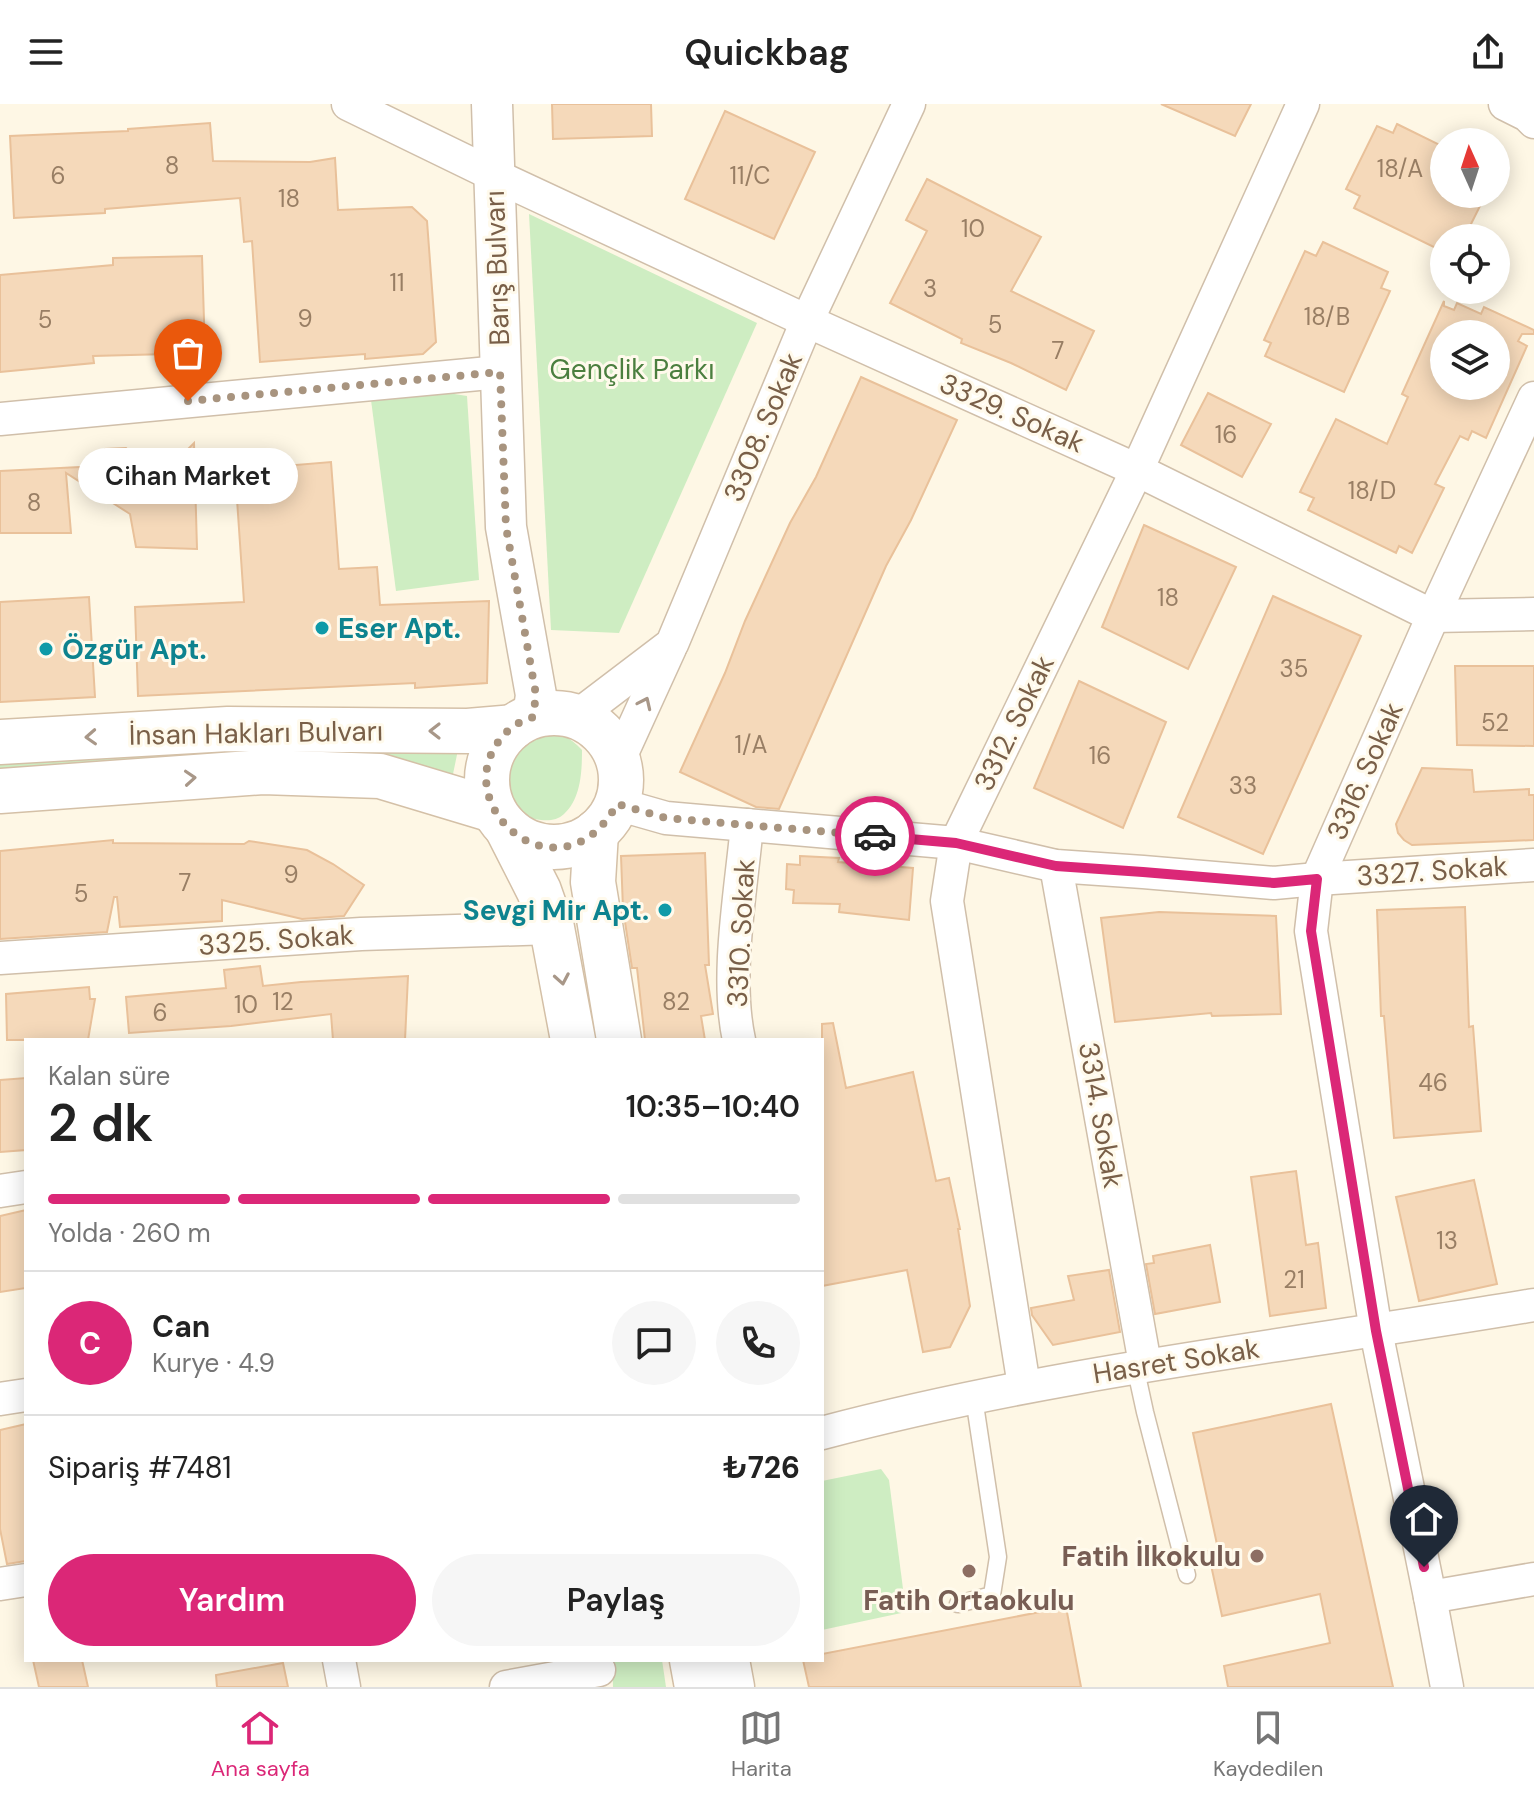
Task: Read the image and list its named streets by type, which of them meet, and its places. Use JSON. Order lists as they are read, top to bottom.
{
  "streets": {
    "main road": ["İnsan Hakları Bulvarı"],
    "street": [
      "Barış Bulvarı",
      "3329. Sokak",
      "3308. Sokak",
      "3312. Sokak",
      "3316. Sokak",
      "3327. Sokak",
      "3310. Sokak",
      "3325. Sokak",
      "3314. Sokak",
      "Hasret Sokak"
    ]
  },
  "crossings": [
    ["Barış Bulvarı", "3329. Sokak"],
    ["Barış Bulvarı", "3308. Sokak"],
    ["Barış Bulvarı", "İnsan Hakları Bulvarı"],
    ["Barış Bulvarı", "3327. Sokak"],
    ["3329. Sokak", "3308. Sokak"],
    ["3329. Sokak", "3312. Sokak"],
    ["3329. Sokak", "3316. Sokak"],
    ["3308. Sokak", "İnsan Hakları Bulvarı"],
    ["3308. Sokak", "3327. Sokak"],
    ["3312. Sokak", "3327. Sokak"],
    ["3312. Sokak", "Hasret Sokak"],
    ["İnsan Hakları Bulvarı", "3327. Sokak"],
    ["3316. Sokak", "3327. Sokak"],
    ["3316. Sokak", "Hasret Sokak"],
    ["3327. Sokak", "3310. Sokak"],
    ["3327. Sokak", "3314. Sokak"],
    ["3314. Sokak", "Hasret Sokak"]
  ],
  "parks": ["Gençlik Parkı"],
  "places": [
    "Cihan Market",
    "Eser Apt.",
    "Özgür Apt.",
    "Sevgi Mir Apt.",
    "Fatih İlkokulu",
    "Fatih Ortaokulu"
  ],
  "house_numbers": [
    "8",
    "18/A",
    "6",
    "11/C",
    "18",
    "10",
    "11",
    "3",
    "18/B",
    "9",
    "5",
    "5",
    "7",
    "16",
    "18/D",
    "8",
    "18",
    "35",
    "52",
    "1/A",
    "16",
    "33",
    "9",
    "7",
    "5",
    "12",
    "82",
    "10",
    "6",
    "46",
    "13",
    "21"
  ],
  "north": "top",
  "page": {
    "header": "Quickbag",
    "bubble": "Cihan Market",
    "heading": ["2 dk", "Kalan süre", "10:35–10:40"],
    "panel": [
      "Can",
      "Kurye · 4.9",
      "Sipariş #7481",
      "₺726"
    ],
    "bar": "Yolda · 260 m",
    "round": "C",
    "buttons": ["Yardım", "Paylaş"],
    "tabs": ["Ana sayfa", "Harita", "Kaydedilen"]
  }
}
